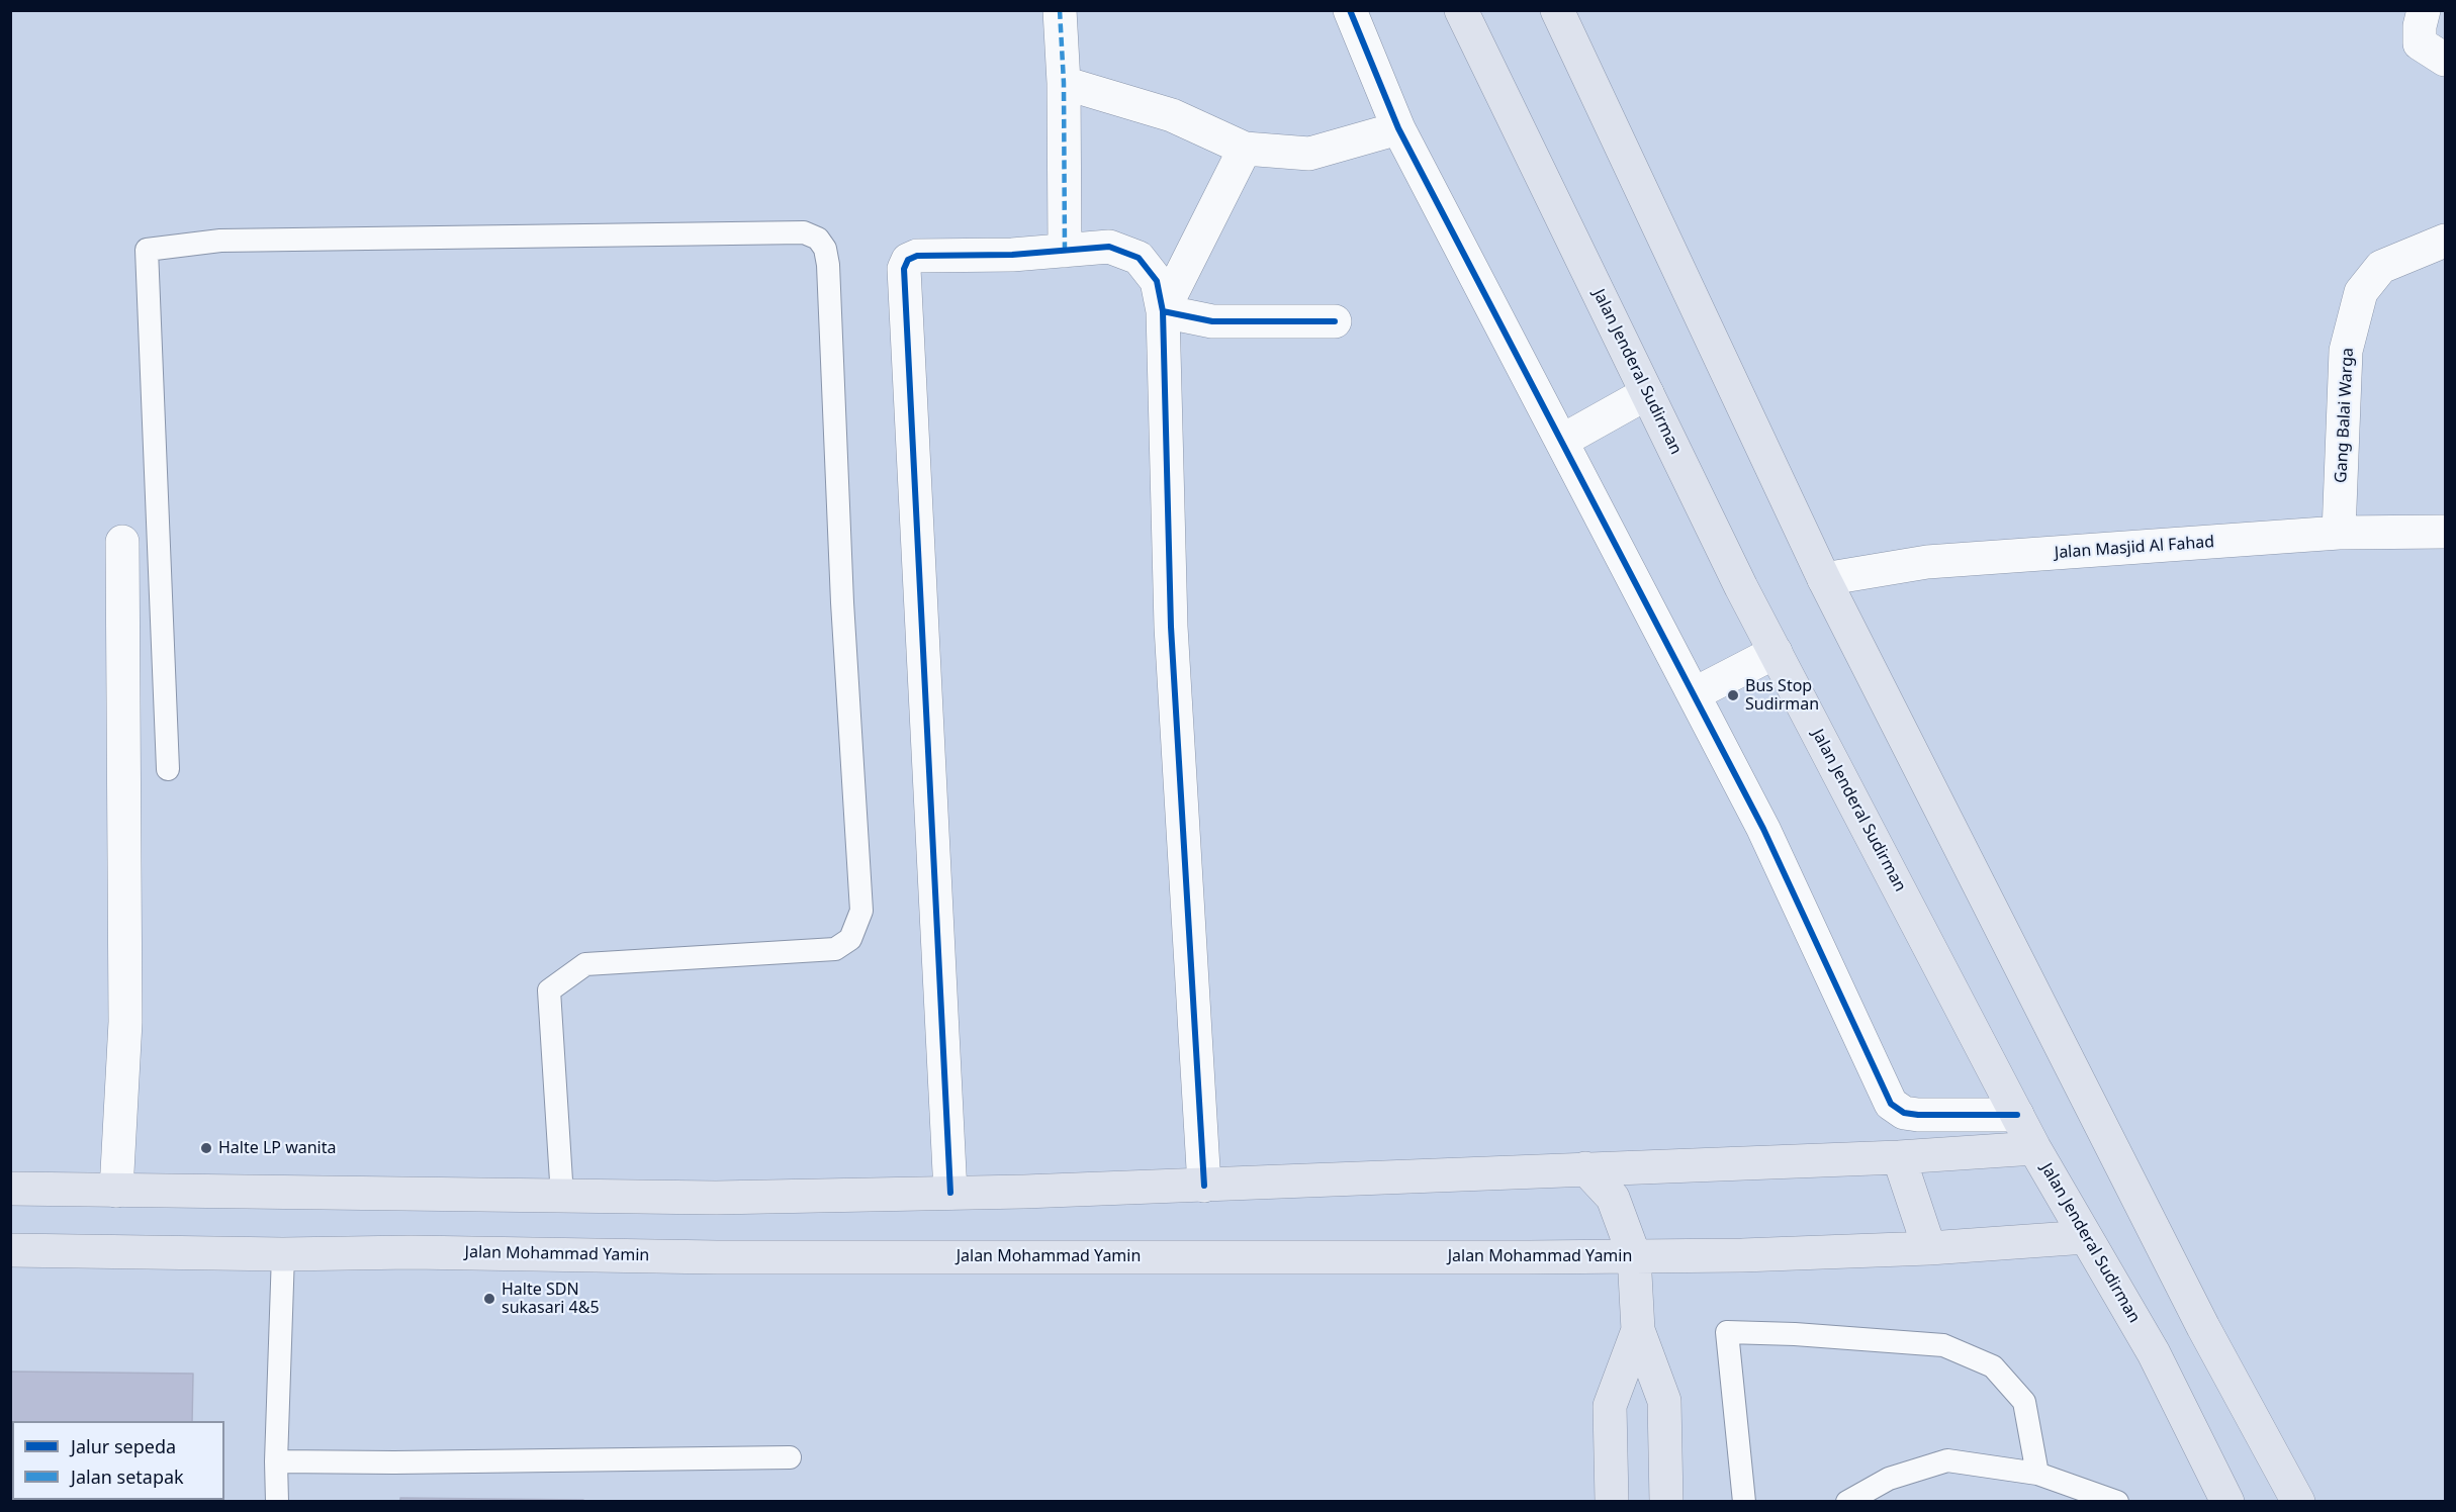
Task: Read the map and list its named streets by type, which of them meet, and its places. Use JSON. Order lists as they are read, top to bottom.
{
  "streets": {
    "main road": ["Jalan Jenderal Sudirman", "Jalan Mohammad Yamin"],
    "street": ["Gang Balai Warga", "Jalan Masjid Al Fahad"]
  },
  "crossings": [
    ["Jalan Jenderal Sudirman", "Jalan Mohammad Yamin"],
    ["Gang Balai Warga", "Jalan Masjid Al Fahad"]
  ],
  "places": ["Bus Stop Sudirman", "Halte LP wanita", "Halte SDN sukasari 4&5"],
  "legend": ["Jalur sepeda", "Jalan setapak"]
}
